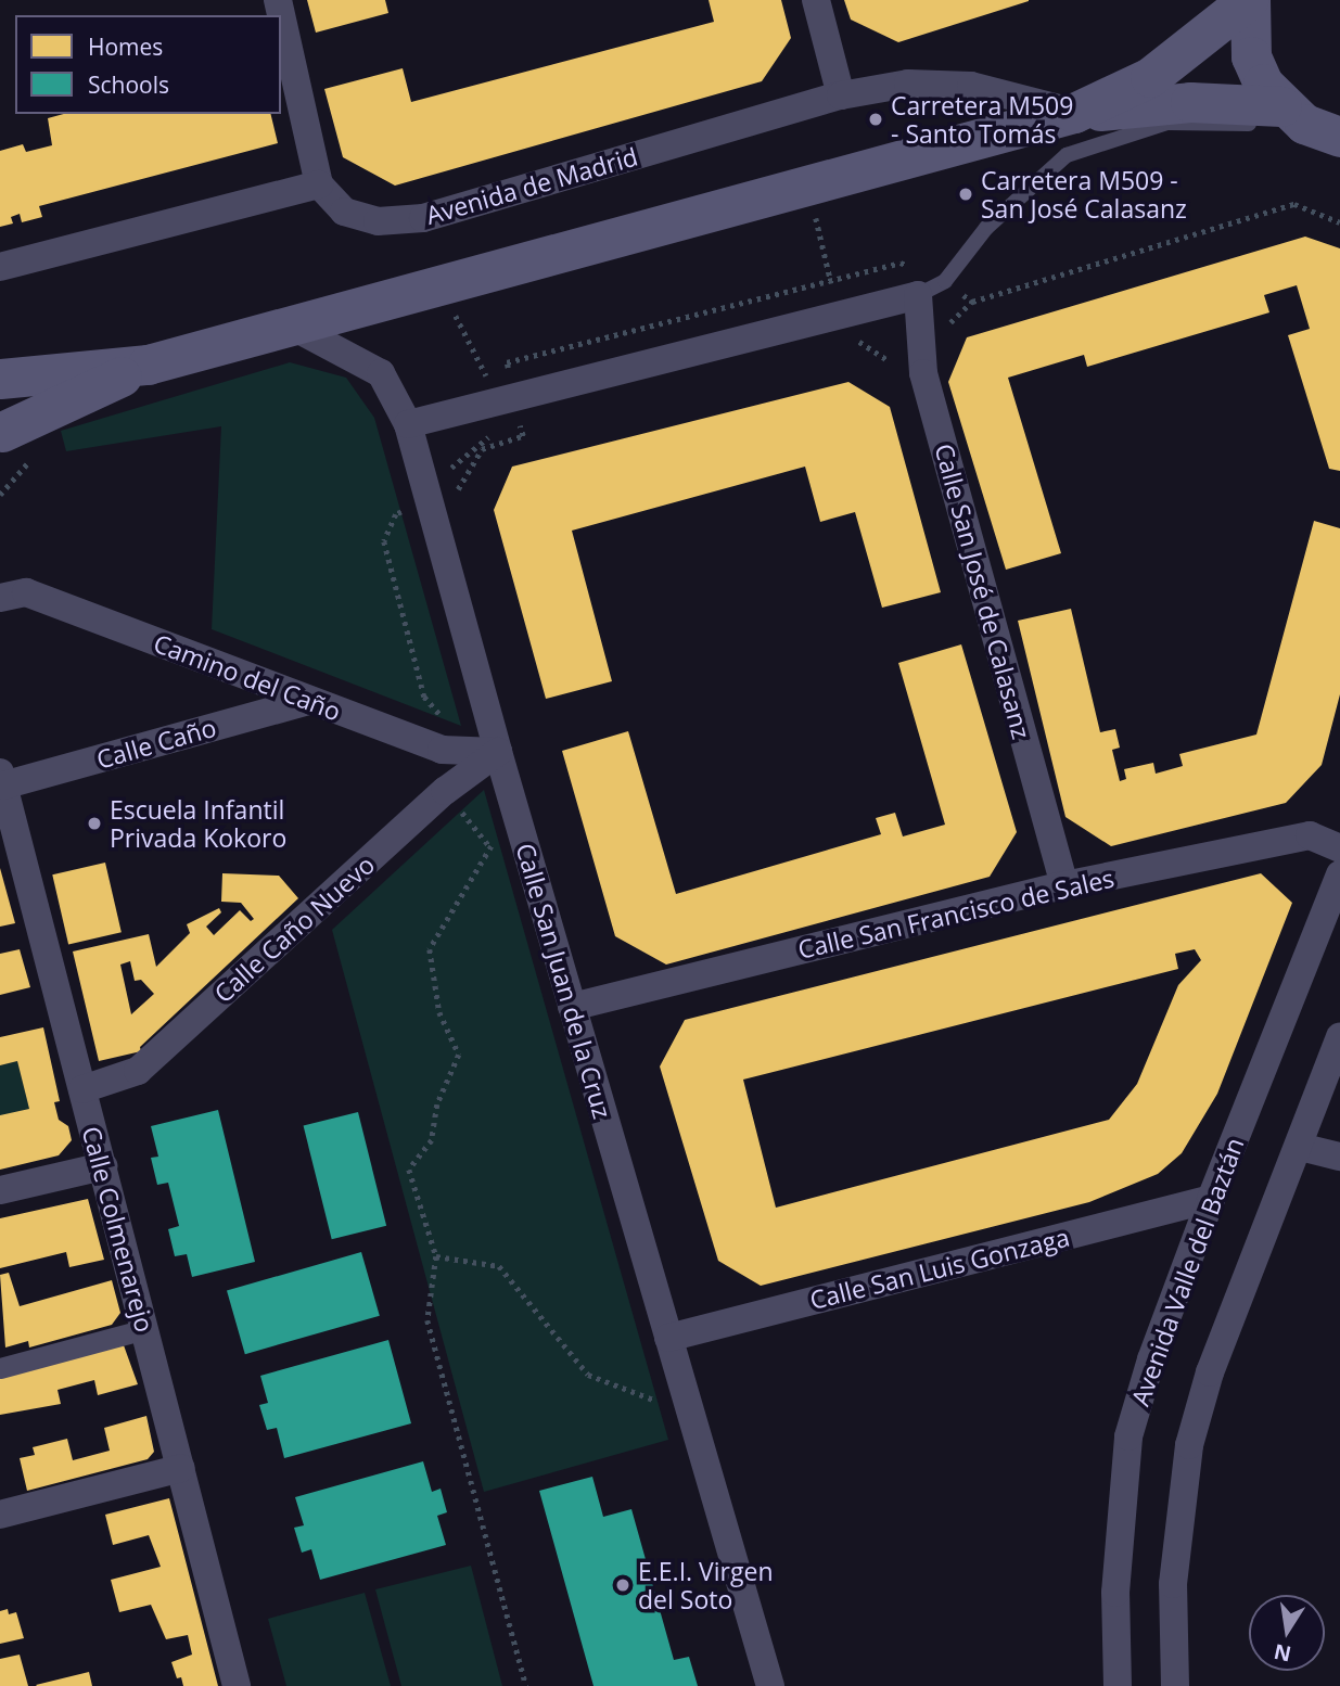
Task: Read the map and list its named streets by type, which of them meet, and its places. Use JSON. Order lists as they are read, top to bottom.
{
  "streets": {
    "main road": ["Avenida de Madrid"],
    "street": [
      "Calle San José de Calasanz",
      "Camino del Caño",
      "Calle Caño",
      "Calle San Francisco de Sales",
      "Calle Caño Nuevo",
      "Calle San Juan de la Cruz",
      "Calle Colmenarejo",
      "Calle San Luis Gonzaga",
      "Avenida Valle del Baztán"
    ]
  },
  "crossings": [
    ["Avenida de Madrid", "Calle San Juan de la Cruz"],
    ["Calle San José de Calasanz", "Calle San Francisco de Sales"],
    ["Camino del Caño", "Calle Caño"],
    ["Camino del Caño", "Calle Caño Nuevo"],
    ["Camino del Caño", "Calle San Juan de la Cruz"],
    ["Calle Caño", "Calle Colmenarejo"],
    ["Calle San Francisco de Sales", "Calle San Juan de la Cruz"],
    ["Calle Caño Nuevo", "Calle San Juan de la Cruz"],
    ["Calle Caño Nuevo", "Calle Colmenarejo"],
    ["Calle San Juan de la Cruz", "Calle San Luis Gonzaga"],
    ["Calle San Luis Gonzaga", "Avenida Valle del Baztán"]
  ],
  "places": [
    "Carretera M509 - Santo Tomás",
    "Carretera M509 - San José Calasanz",
    "Escuela Infantil Privada Kokoro",
    "E.E.I. Virgen del Soto"
  ],
  "legend": ["Homes", "Schools"],
  "north": "bottom"
}
